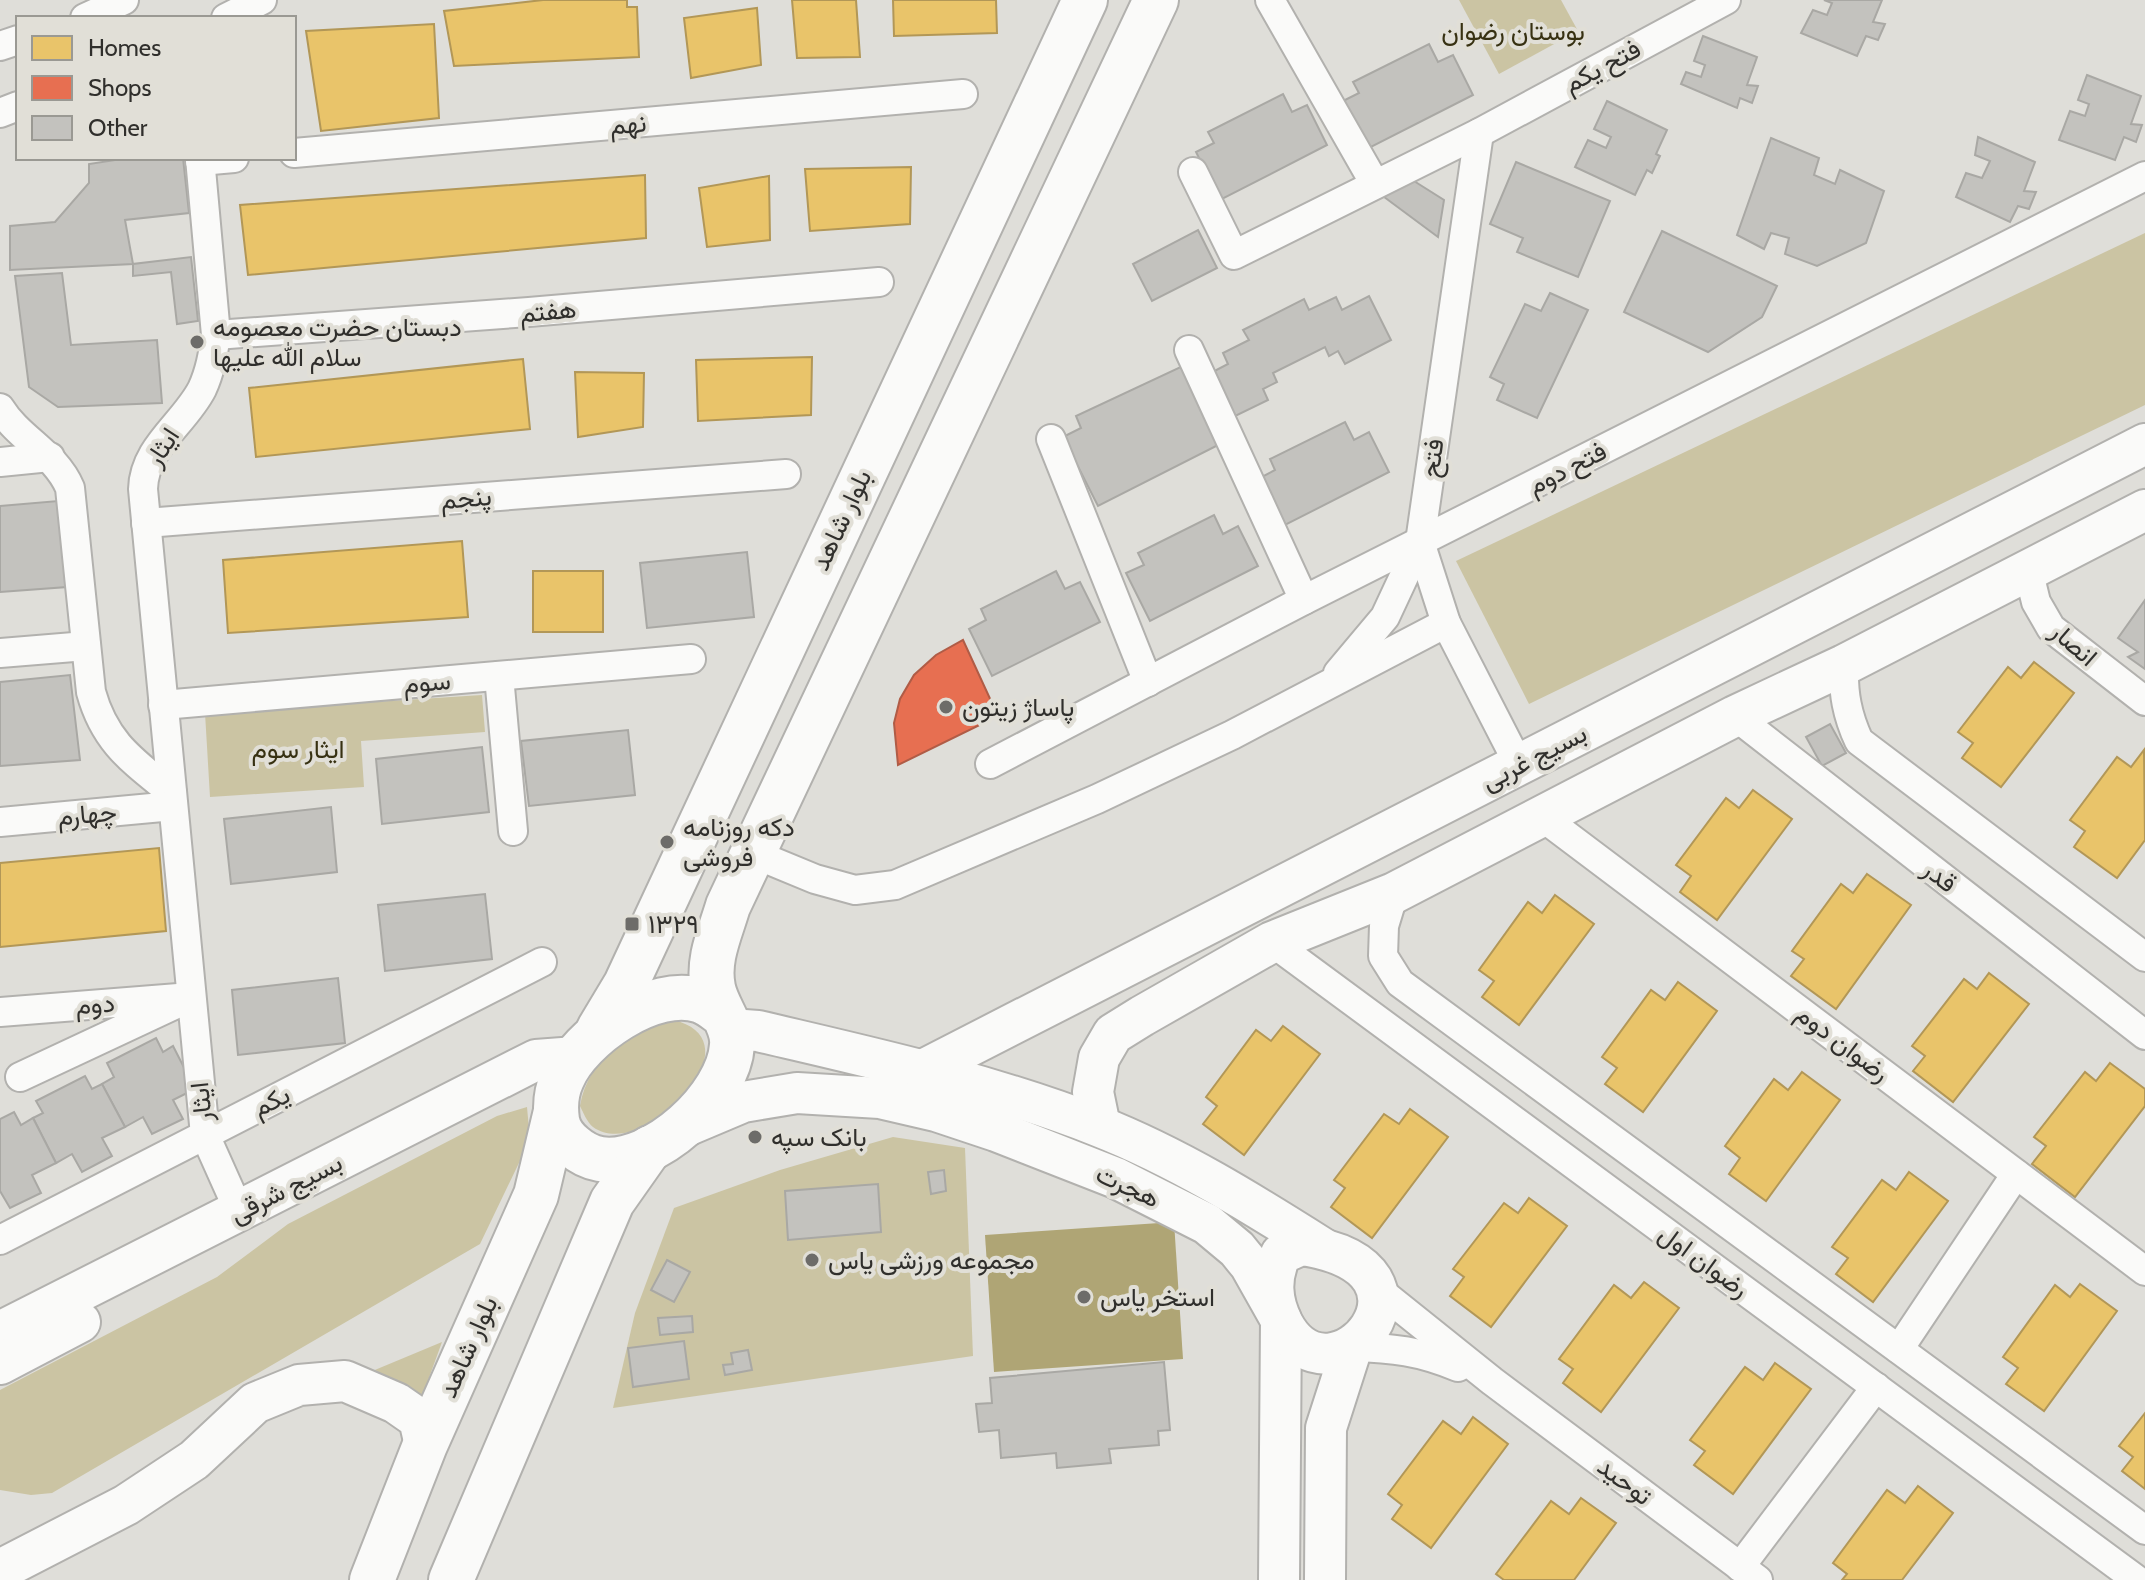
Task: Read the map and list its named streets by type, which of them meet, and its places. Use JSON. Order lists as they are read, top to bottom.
{
  "streets": {
    "main road": [
      "بلوار شاهد",
      "بسیج غربی",
      "هجرت",
      "بسیج شرقی"
    ],
    "street": [
      "فتح یکم",
      "نهم",
      "هفتم",
      "ایثار",
      "فتح",
      "فتح دوم",
      "پنجم",
      "انصار",
      "سوم",
      "چهارم",
      "قدر",
      "دوم",
      "رضوان دوم",
      "یکم",
      "رضوان اول",
      "توحید"
    ]
  },
  "crossings": [
    ["فتح یکم", "فتح"],
    ["هفتم", "ایثار"],
    ["ایثار", "پنجم"],
    ["ایثار", "سوم"],
    ["ایثار", "چهارم"],
    ["ایثار", "دوم"],
    ["ایثار", "یکم"],
    ["ایثار", "بسیج شرقی"],
    ["فتح", "فتح دوم"],
    ["فتح", "بسیج غربی"],
    ["بلوار شاهد", "هجرت"],
    ["بلوار شاهد", "بسیج شرقی"],
    ["بسیج غربی", "هجرت"],
    ["هجرت", "بسیج شرقی"]
  ],
  "parks": ["بوستان رضوان", "ایثار سوم"],
  "places": {
    "other": [
      "دبستان حضرت معصومه سلام الله علیها",
      "پاساژ زیتون",
      "دکه روزنامه فروشی",
      "بانک سپه",
      "مجموعه ورزشی یاس",
      "استخر یاس"
    ],
    "transit": ["۱۳۲۹"]
  },
  "legend": ["Homes", "Shops", "Other"]
}
